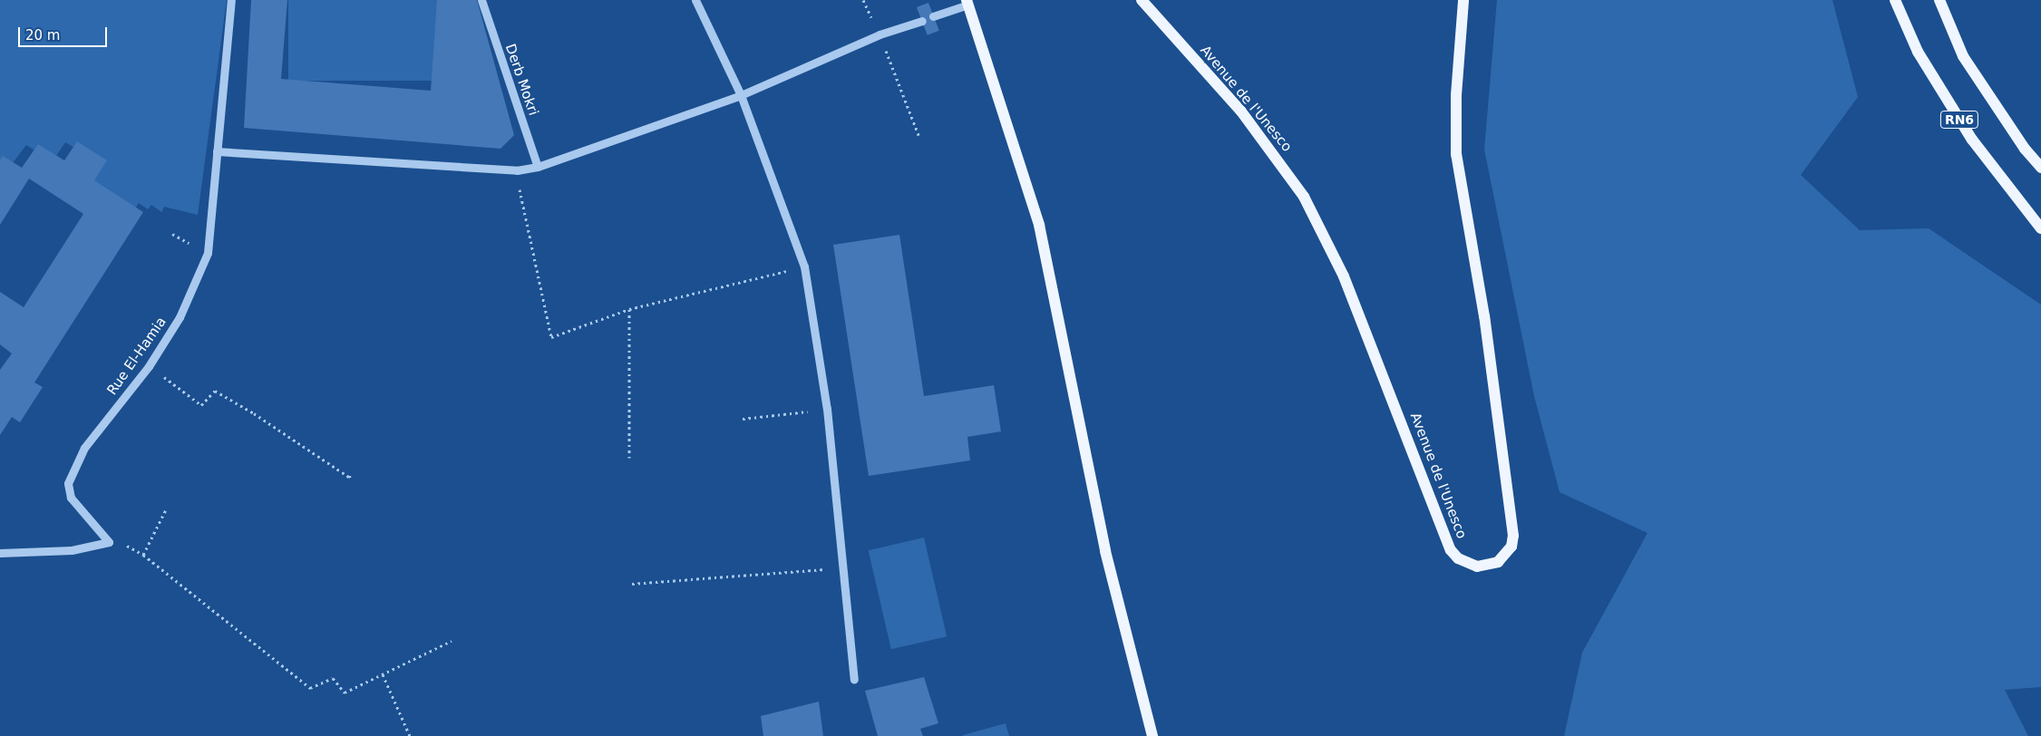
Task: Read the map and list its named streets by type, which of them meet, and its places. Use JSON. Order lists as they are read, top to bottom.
{
  "streets": {
    "main road": ["Avenue de l'Unesco", "RN6"],
    "street": ["Derb Mokri", "Rue El-Hamia"]
  },
  "scale_bar": "20 m"
}
